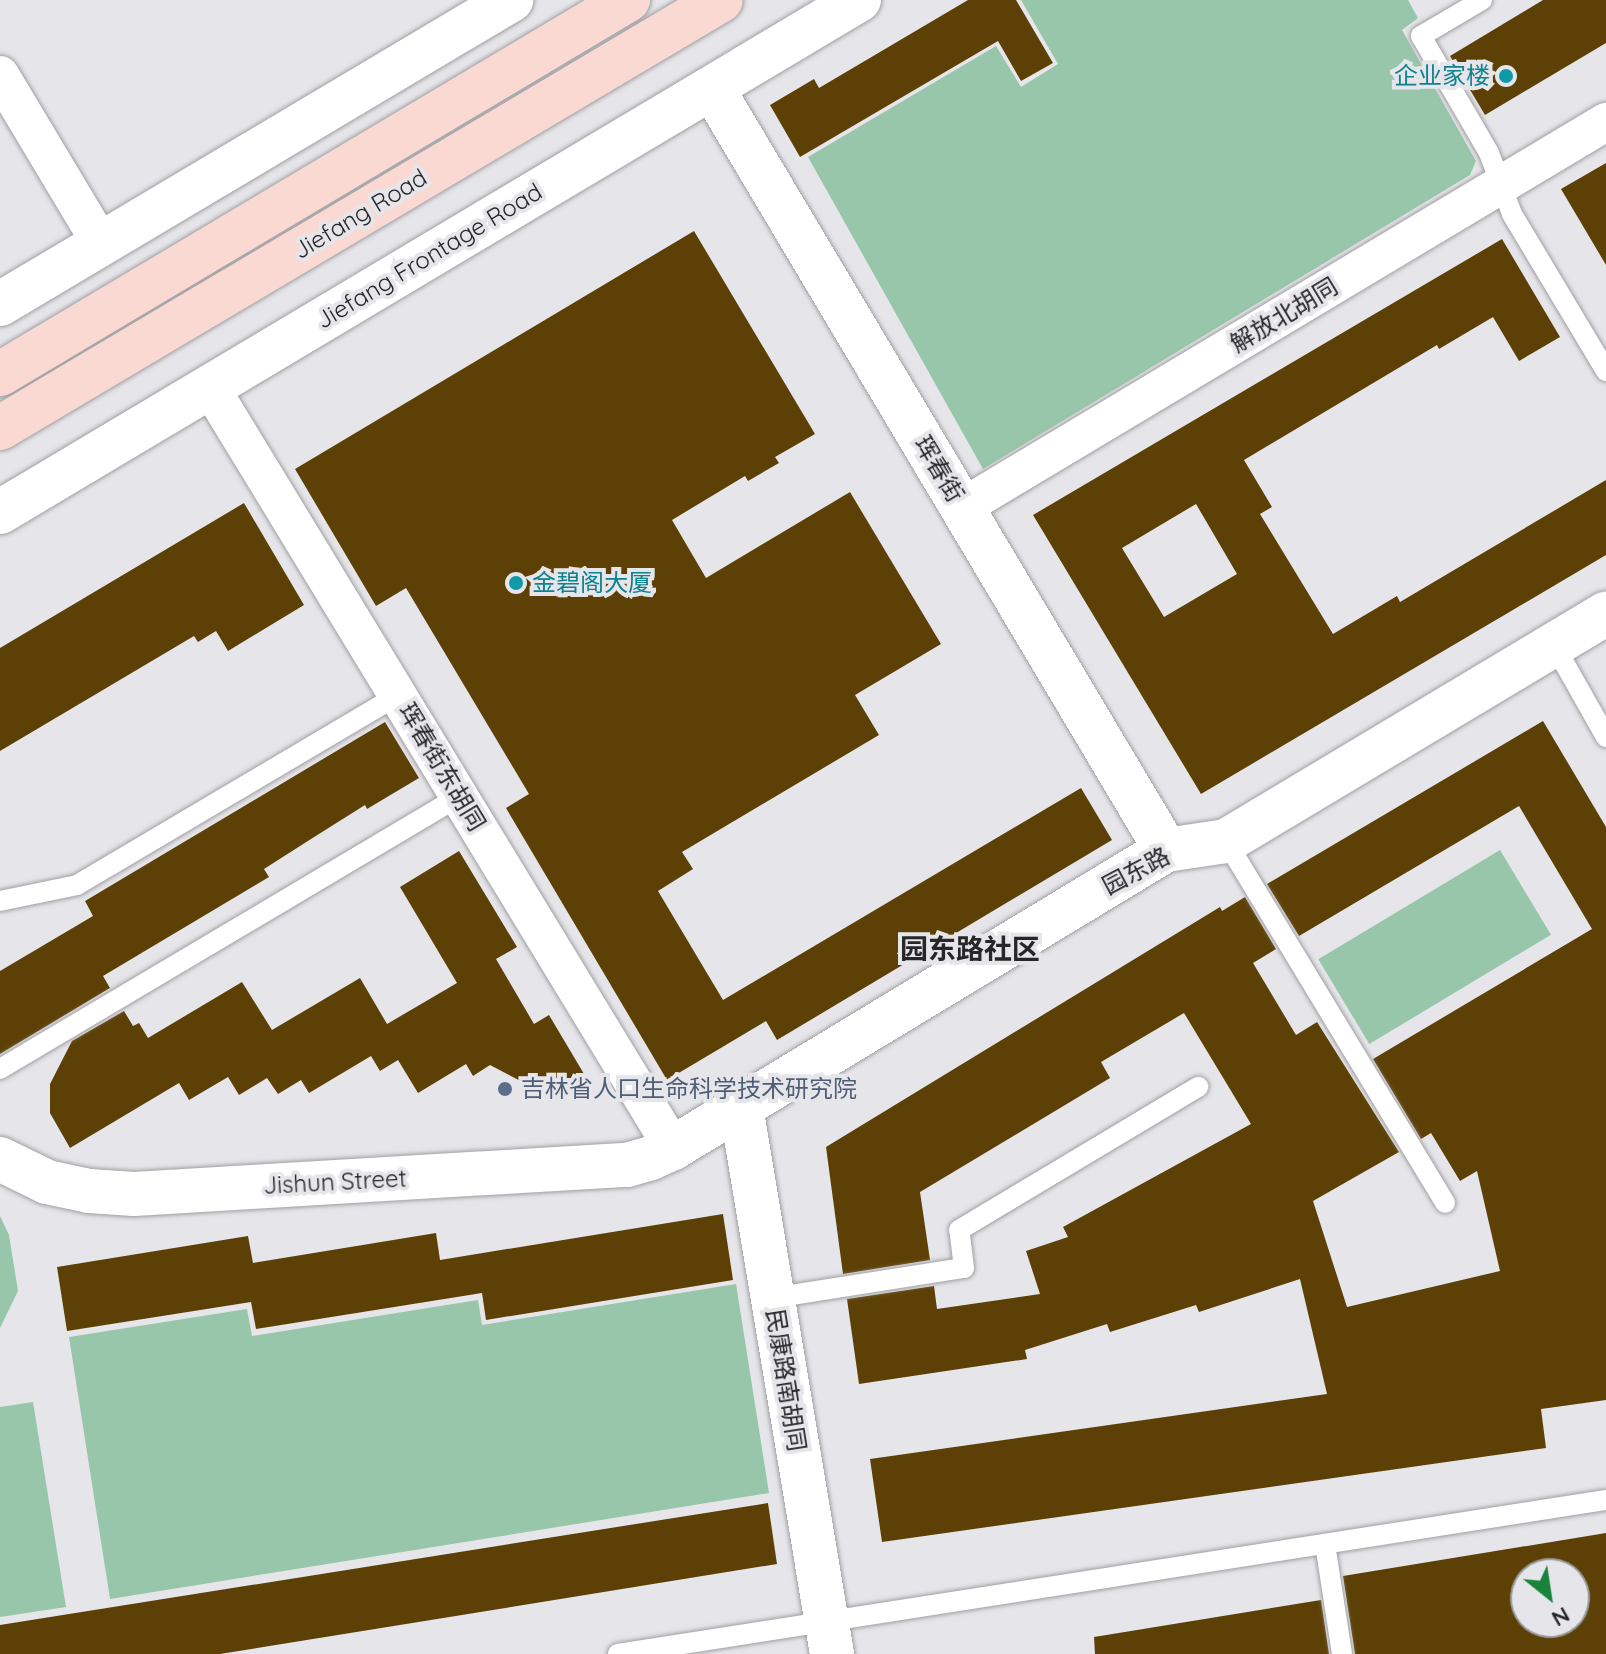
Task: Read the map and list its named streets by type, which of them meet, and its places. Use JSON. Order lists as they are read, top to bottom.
{
  "streets": {
    "main road": ["Jiefang Road"],
    "street": [
      "Jiefang Frontage Road",
      "解放北胡同",
      "珲春街",
      "珲春街东胡同",
      "园东路",
      "Jishun Street",
      "民康路南胡同"
    ]
  },
  "crossings": [
    ["Jiefang Frontage Road", "珲春街"],
    ["Jiefang Frontage Road", "珲春街东胡同"],
    ["解放北胡同", "珲春街"],
    ["珲春街", "园东路"],
    ["珲春街东胡同", "园东路"],
    ["珲春街东胡同", "Jishun Street"],
    ["园东路", "Jishun Street"],
    ["园东路", "民康路南胡同"]
  ],
  "districts": ["园东路社区"],
  "places": ["企业家楼", "金碧阁大厦", "吉林省人口生命科学技术研究院"],
  "north": "bottom right"
}
